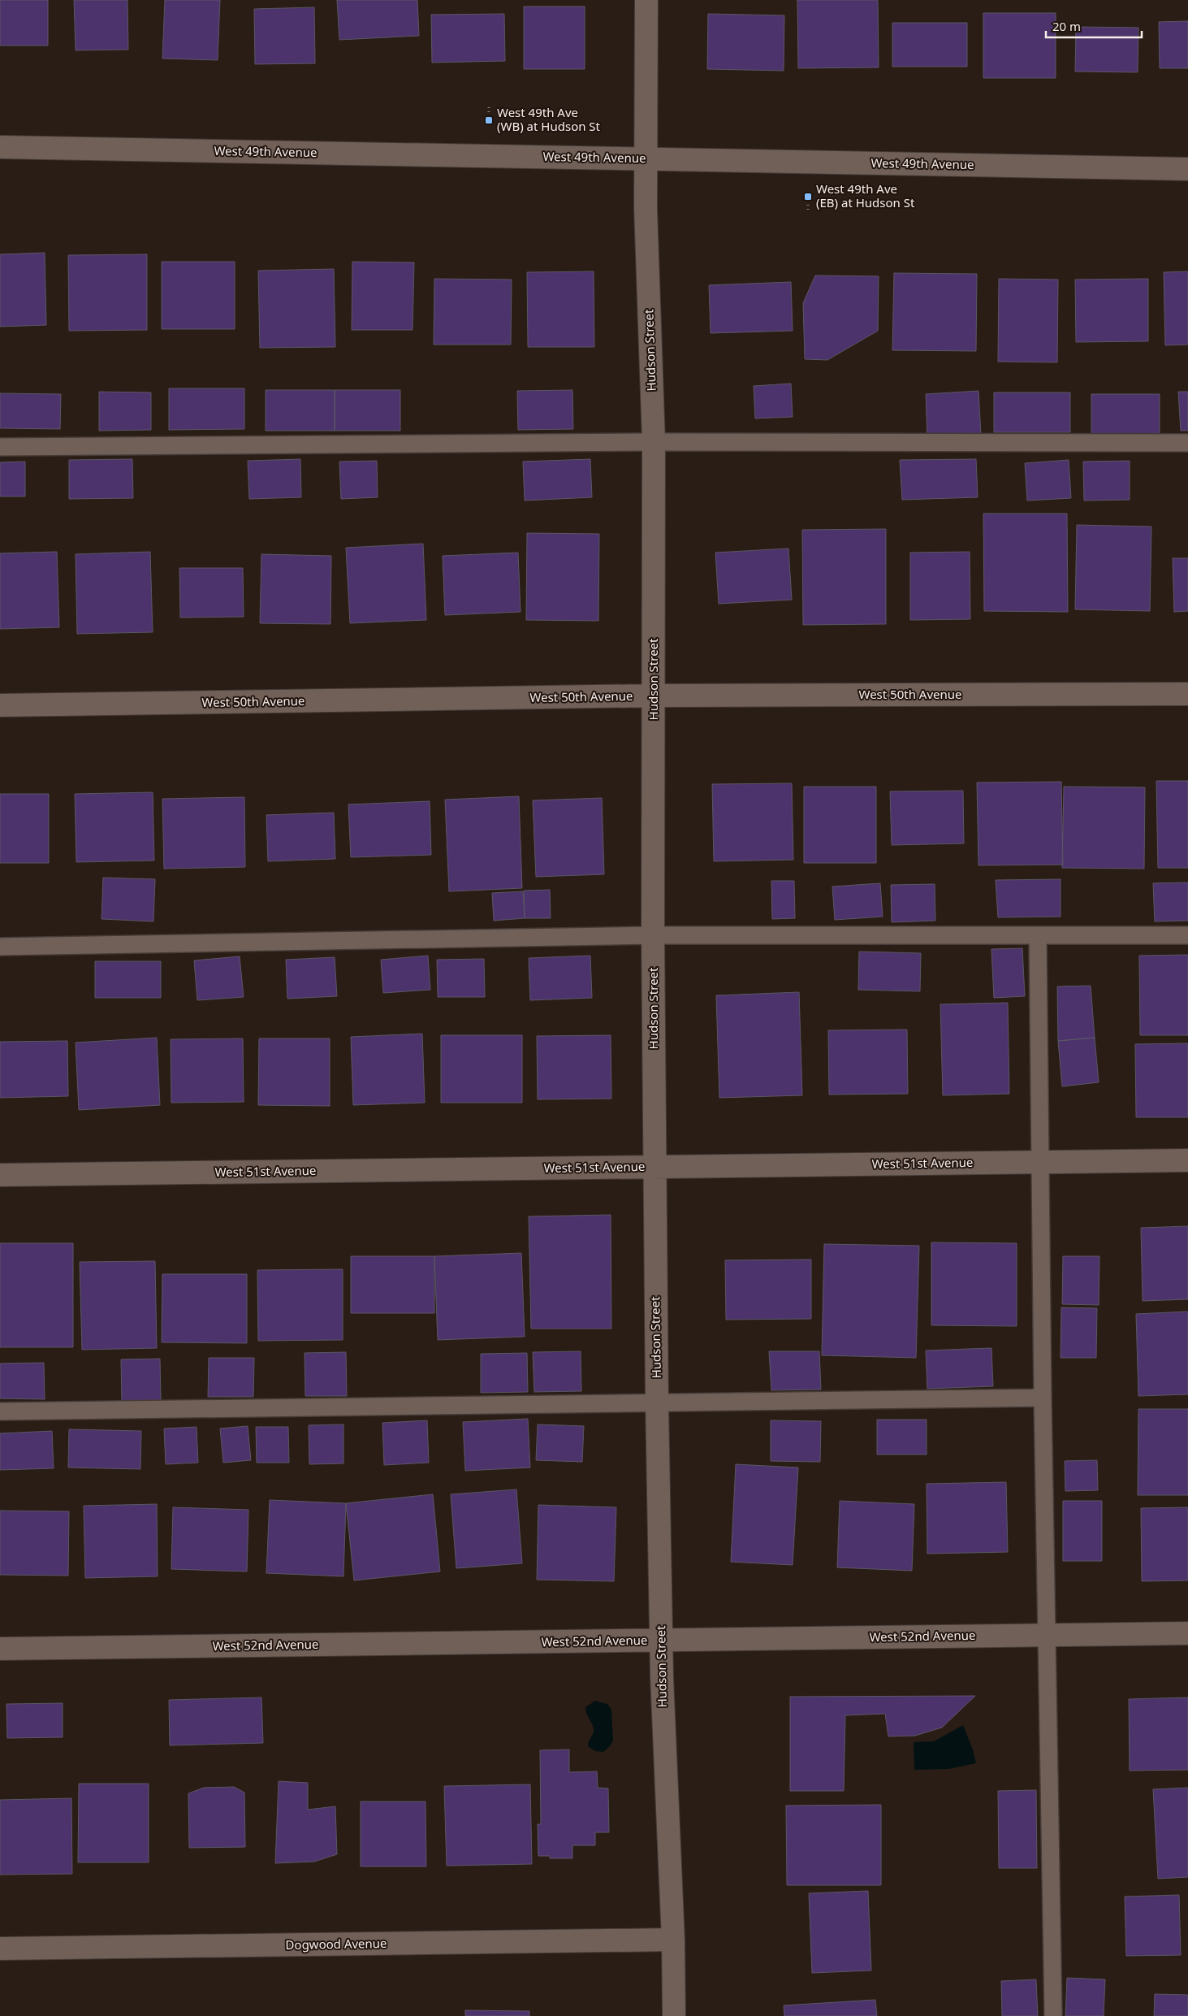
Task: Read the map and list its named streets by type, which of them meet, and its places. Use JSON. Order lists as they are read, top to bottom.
{
  "streets": {
    "street": [
      "West 49th Avenue",
      "Hudson Street",
      "West 50th Avenue",
      "West 51st Avenue",
      "West 52nd Avenue",
      "Dogwood Avenue"
    ]
  },
  "crossings": [
    ["West 49th Avenue", "Hudson Street"],
    ["Hudson Street", "West 50th Avenue"],
    ["Hudson Street", "West 51st Avenue"],
    ["Hudson Street", "West 52nd Avenue"],
    ["Hudson Street", "Dogwood Avenue"]
  ],
  "places": {
    "transit": ["West 49th Ave (WB) at Hudson St", "West 49th Ave (EB) at Hudson St"]
  },
  "scale_bar": "20 m"
}
